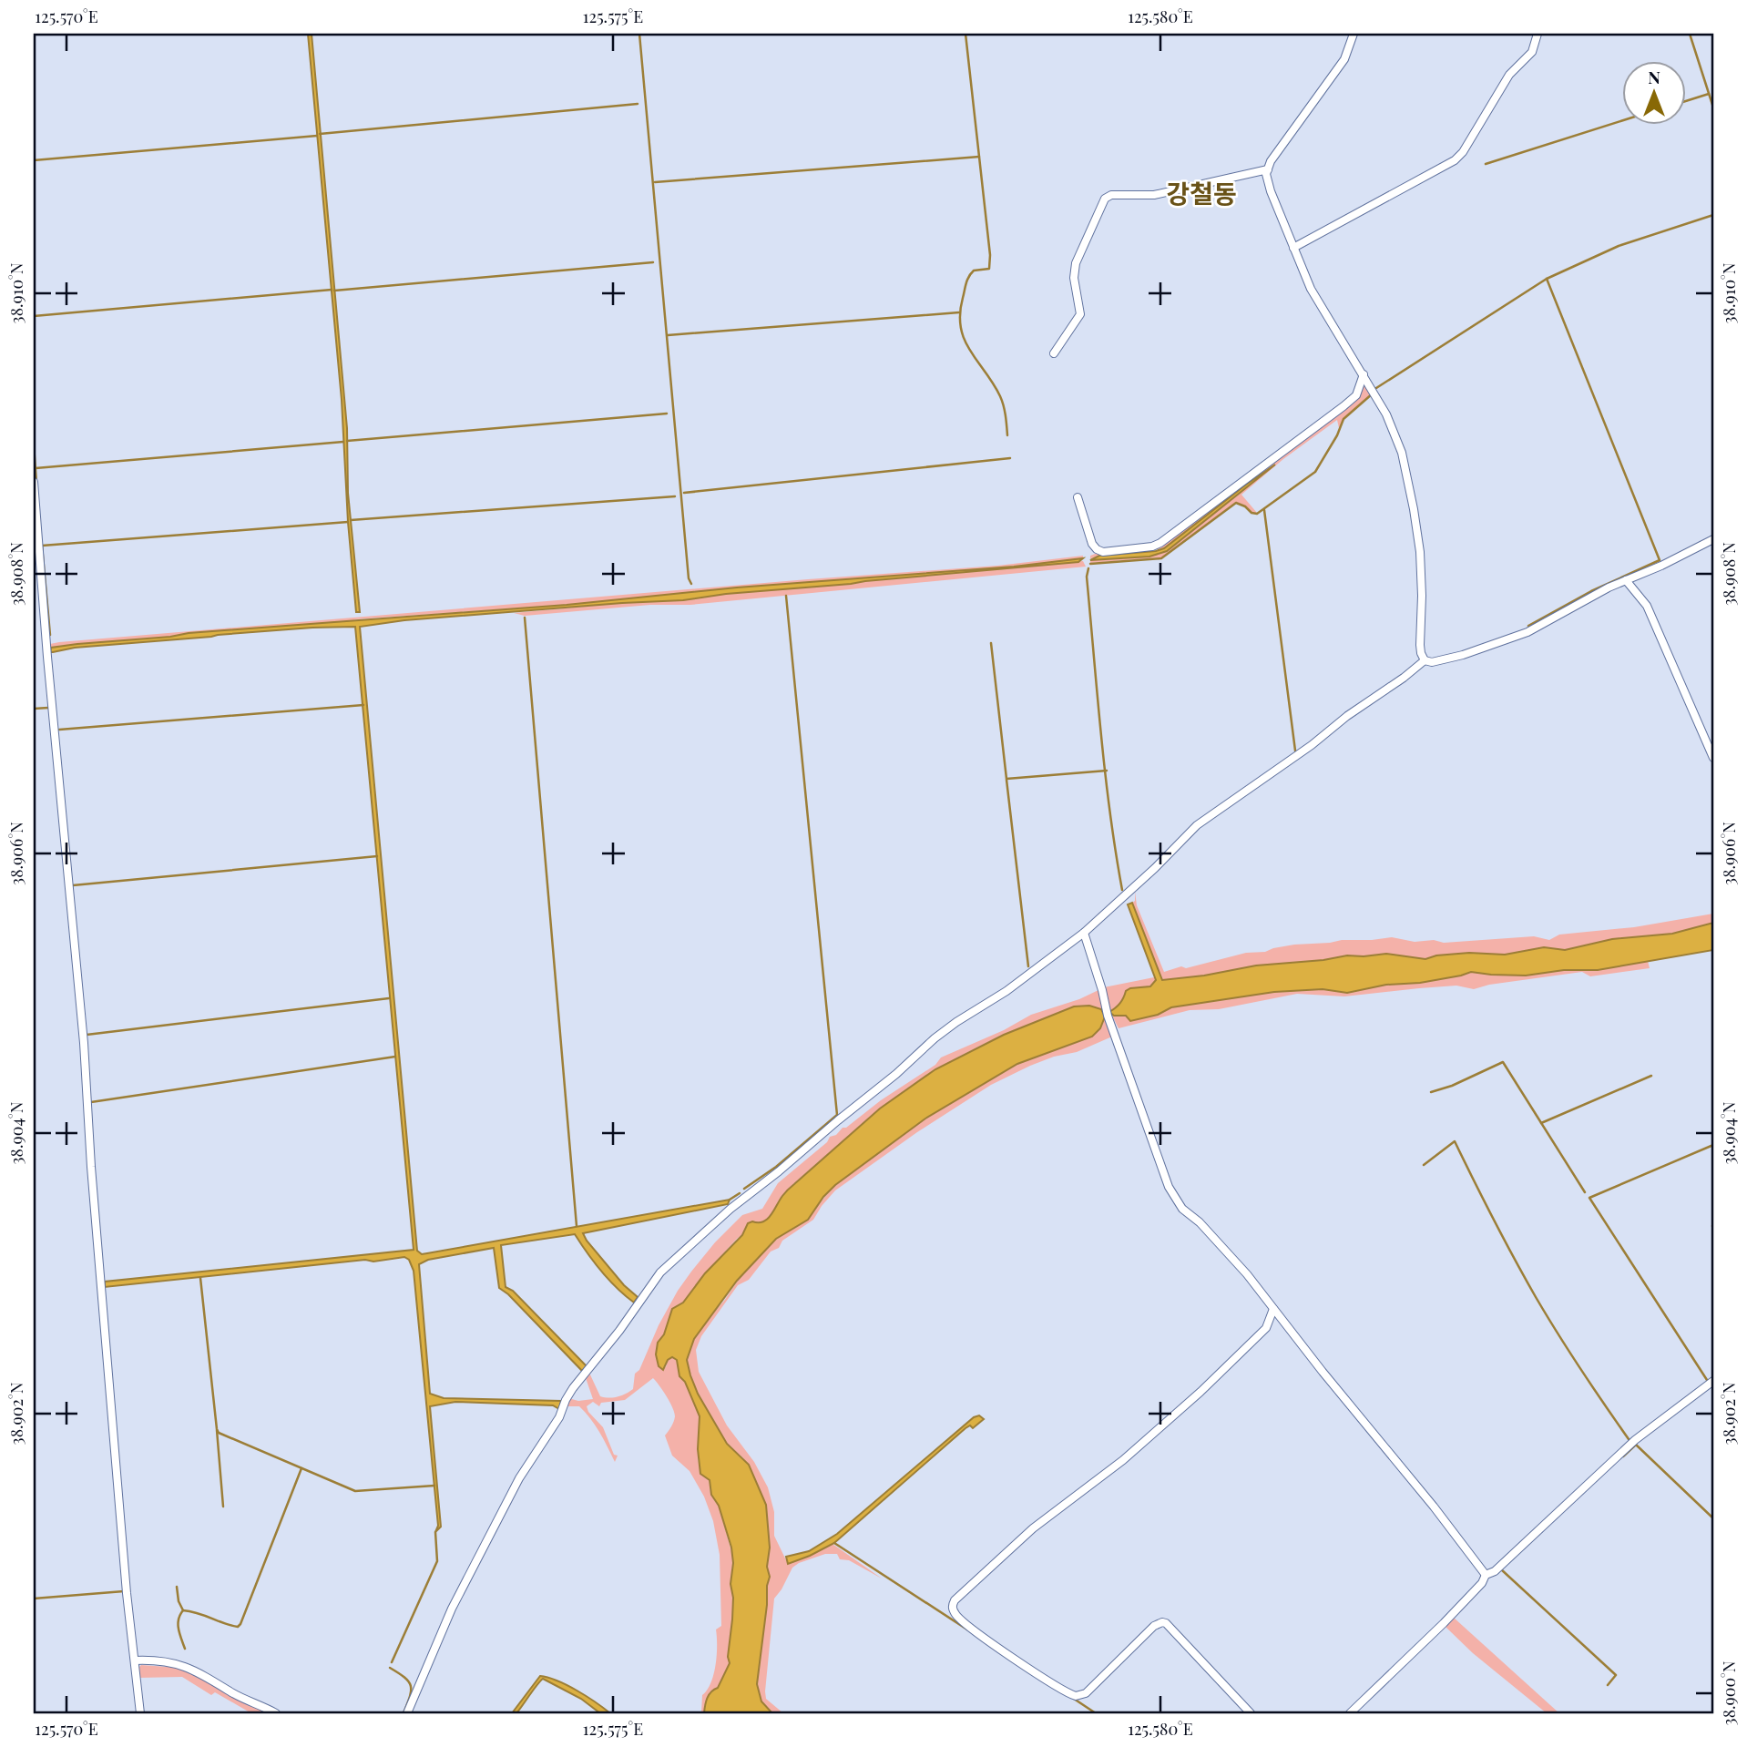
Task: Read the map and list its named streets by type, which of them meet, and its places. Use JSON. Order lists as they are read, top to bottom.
{
  "districts": ["강철동"],
  "north": "top",
  "coordinates": [
    "125.570°E",
    "125.575°E",
    "125.580°E",
    "38.910°N",
    "38.908°N",
    "38.906°N",
    "38.904°N",
    "38.902°N",
    "38.900°N"
  ]
}
